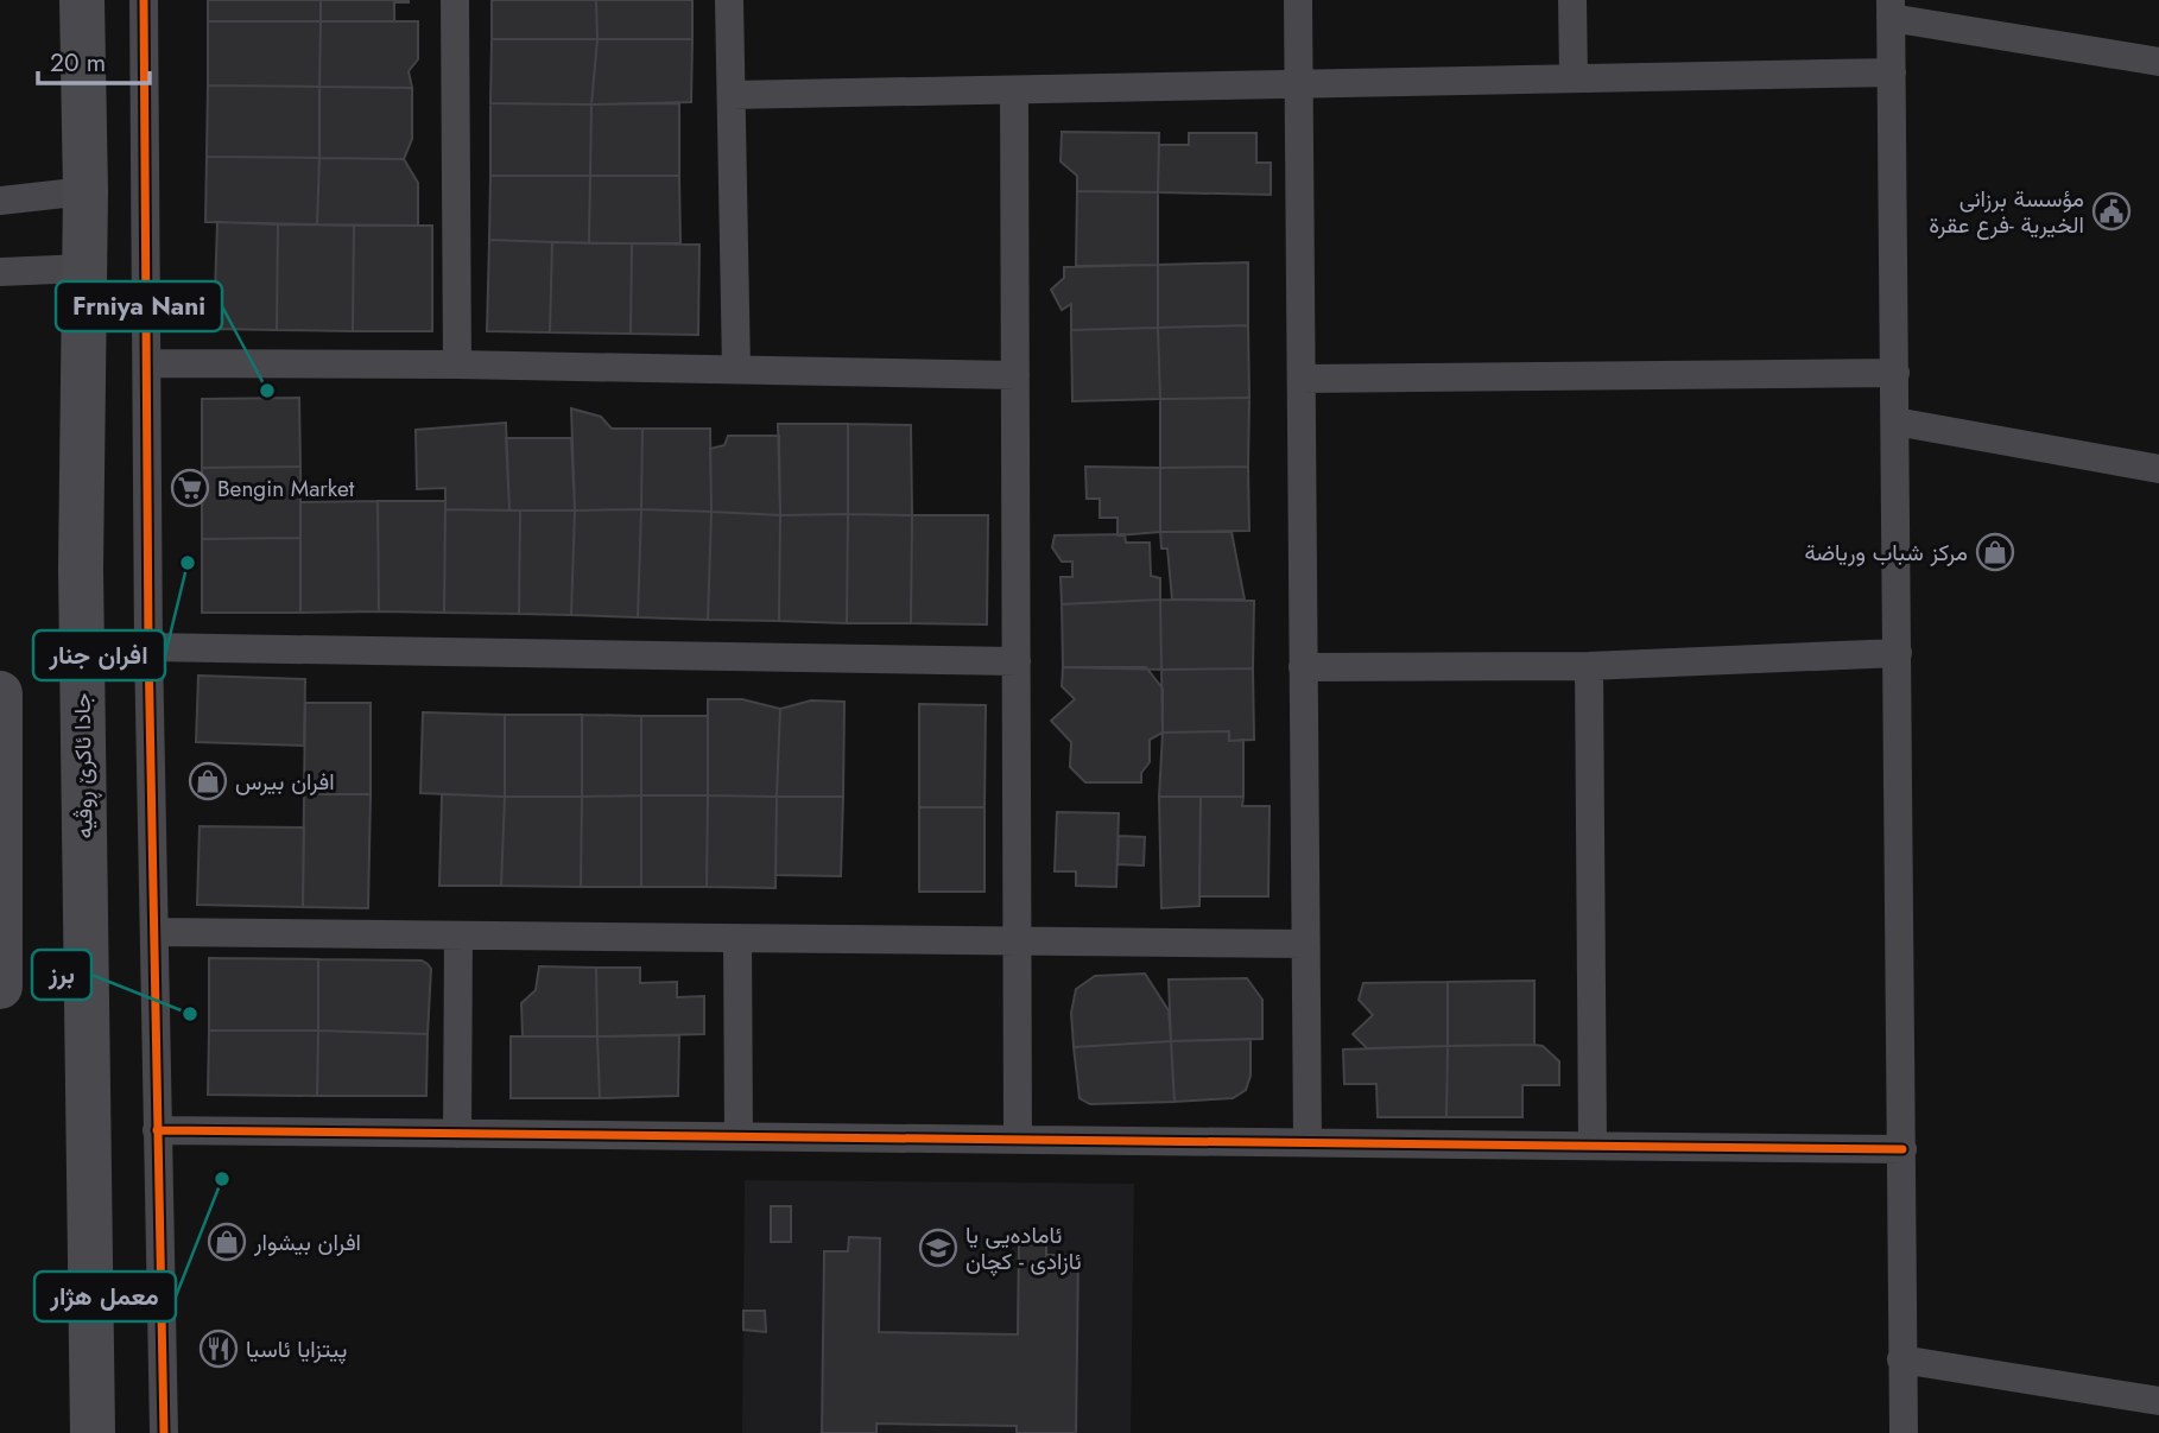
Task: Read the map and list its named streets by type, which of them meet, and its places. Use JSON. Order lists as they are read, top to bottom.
{
  "streets": {
    "highway": ["جادا ئاکرێ ڕوڤیە"]
  },
  "places": {
    "public building": ["مؤسسة برزانى الخيرية -فرع عقرة"],
    "other": [
      "Frniya Nani",
      "افران جنار",
      "برز",
      "معمل هژار"
    ],
    "supermarket": ["Bengin Market"],
    "shop": ["مركز شباب ورياضة", "افران بيرس", "افران بيشوار"],
    "school or university": ["ئامادەیی یا ئازادی - کچان"],
    "restaurant": ["پیتزایا ئاسیا"]
  },
  "scale_bar": "20 m"
}
